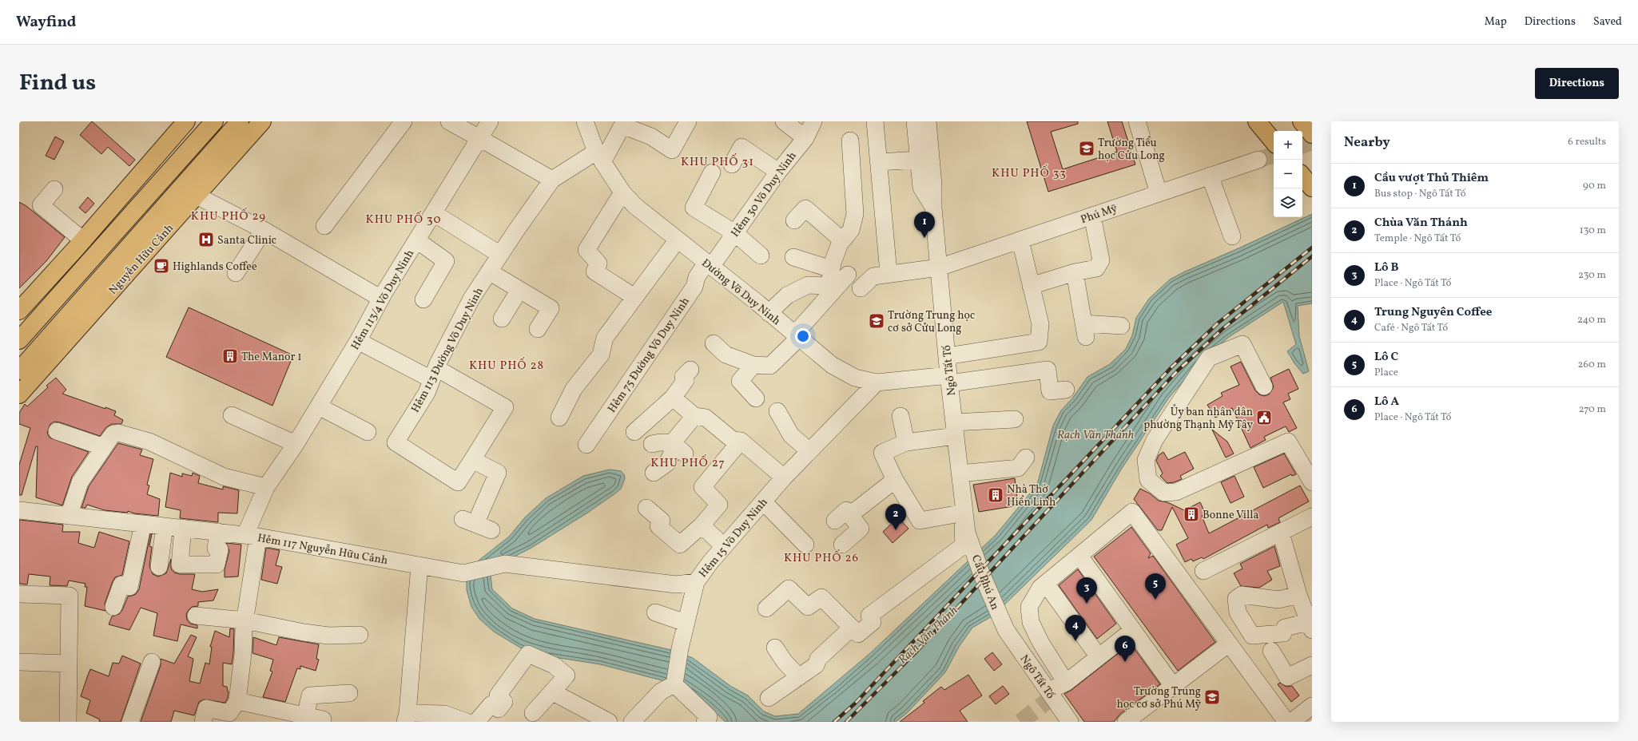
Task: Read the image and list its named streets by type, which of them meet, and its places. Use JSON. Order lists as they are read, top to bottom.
{
  "streets": {
    "main road": ["Nguyễn Hữu Cảnh"],
    "street": [
      "Hẻm 30 Võ Duy Ninh",
      "Phú Mỹ",
      "Đường Võ Duy Ninh",
      "Hẻm 113/4 Võ Duy Ninh",
      "Hẻm 113 Đường Võ Duy Ninh",
      "Hẻm 75 Đường Võ Duy Ninh",
      "Ngô Tất Tố",
      "Hẻm 15 Võ Duy Ninh",
      "Hẻm 117 Nguyễn Hữu Cảnh",
      "Cầu Phú An"
    ]
  },
  "crossings": [
    ["Hẻm 30 Võ Duy Ninh", "Đường Võ Duy Ninh"],
    ["Hẻm 30 Võ Duy Ninh", "Hẻm 75 Đường Võ Duy Ninh"],
    ["Phú Mỹ", "Ngô Tất Tố"],
    ["Đường Võ Duy Ninh", "Hẻm 113 Đường Võ Duy Ninh"],
    ["Đường Võ Duy Ninh", "Hẻm 75 Đường Võ Duy Ninh"],
    ["Đường Võ Duy Ninh", "Ngô Tất Tố"],
    ["Đường Võ Duy Ninh", "Hẻm 15 Võ Duy Ninh"],
    ["Hẻm 113/4 Võ Duy Ninh", "Hẻm 117 Nguyễn Hữu Cảnh"],
    ["Ngô Tất Tố", "Cầu Phú An"],
    ["Hẻm 15 Võ Duy Ninh", "Hẻm 117 Nguyễn Hữu Cảnh"]
  ],
  "districts": [
    "KHU PHỐ 31",
    "KHU PHỐ 33",
    "KHU PHỐ 29",
    "KHU PHỐ 30",
    "KHU PHỐ 28",
    "KHU PHỐ 27",
    "KHU PHỐ 26"
  ],
  "water": ["Rạch Văn Thánh"],
  "places": {
    "school or university": ["Trường Tiểu học Cửu Long", "Trường Trung học cơ sở Cửu Long", "Trường Trung học cơ sở Phú Mỹ"],
    "hospital": ["Santa Clinic"],
    "cafe": ["Highlands Coffee"],
    "building": ["The Manor 1", "Nhà Thờ Hiển Linh", "Bonne Villa"],
    "public building": ["Ủy ban nhân dân phường Thạnh Mỹ Tây"]
  },
  "page": {
    "header": "Wayfind",
    "nav": ["Map", "Directions", "Saved"],
    "title": "Find us",
    "buttons": "Directions",
    "heading": ["Nearby", "6 results"],
    "map_buttons": ["+", "−"],
    "list": [
      {
        "mark": "1",
        "name": "Cầu vượt Thủ Thiêm",
        "note": "Bus stop · Ngô Tất Tố",
        "value": "90 m"
      },
      {
        "mark": "2",
        "name": "Chùa Văn Thánh",
        "note": "Temple · Ngô Tất Tố",
        "value": "130 m"
      },
      {
        "mark": "3",
        "name": "Lô B",
        "note": "Place · Ngô Tất Tố",
        "value": "230 m"
      },
      {
        "mark": "4",
        "name": "Trung Nguyên Coffee",
        "note": "Café · Ngô Tất Tố",
        "value": "240 m"
      },
      {
        "mark": "5",
        "name": "Lô C",
        "note": "Place",
        "value": "260 m"
      },
      {
        "mark": "6",
        "name": "Lô A",
        "note": "Place · Ngô Tất Tố",
        "value": "270 m"
      }
    ],
    "pins": [
      "1",
      "2",
      "5",
      "3",
      "4",
      "6"
    ]
  }
}
